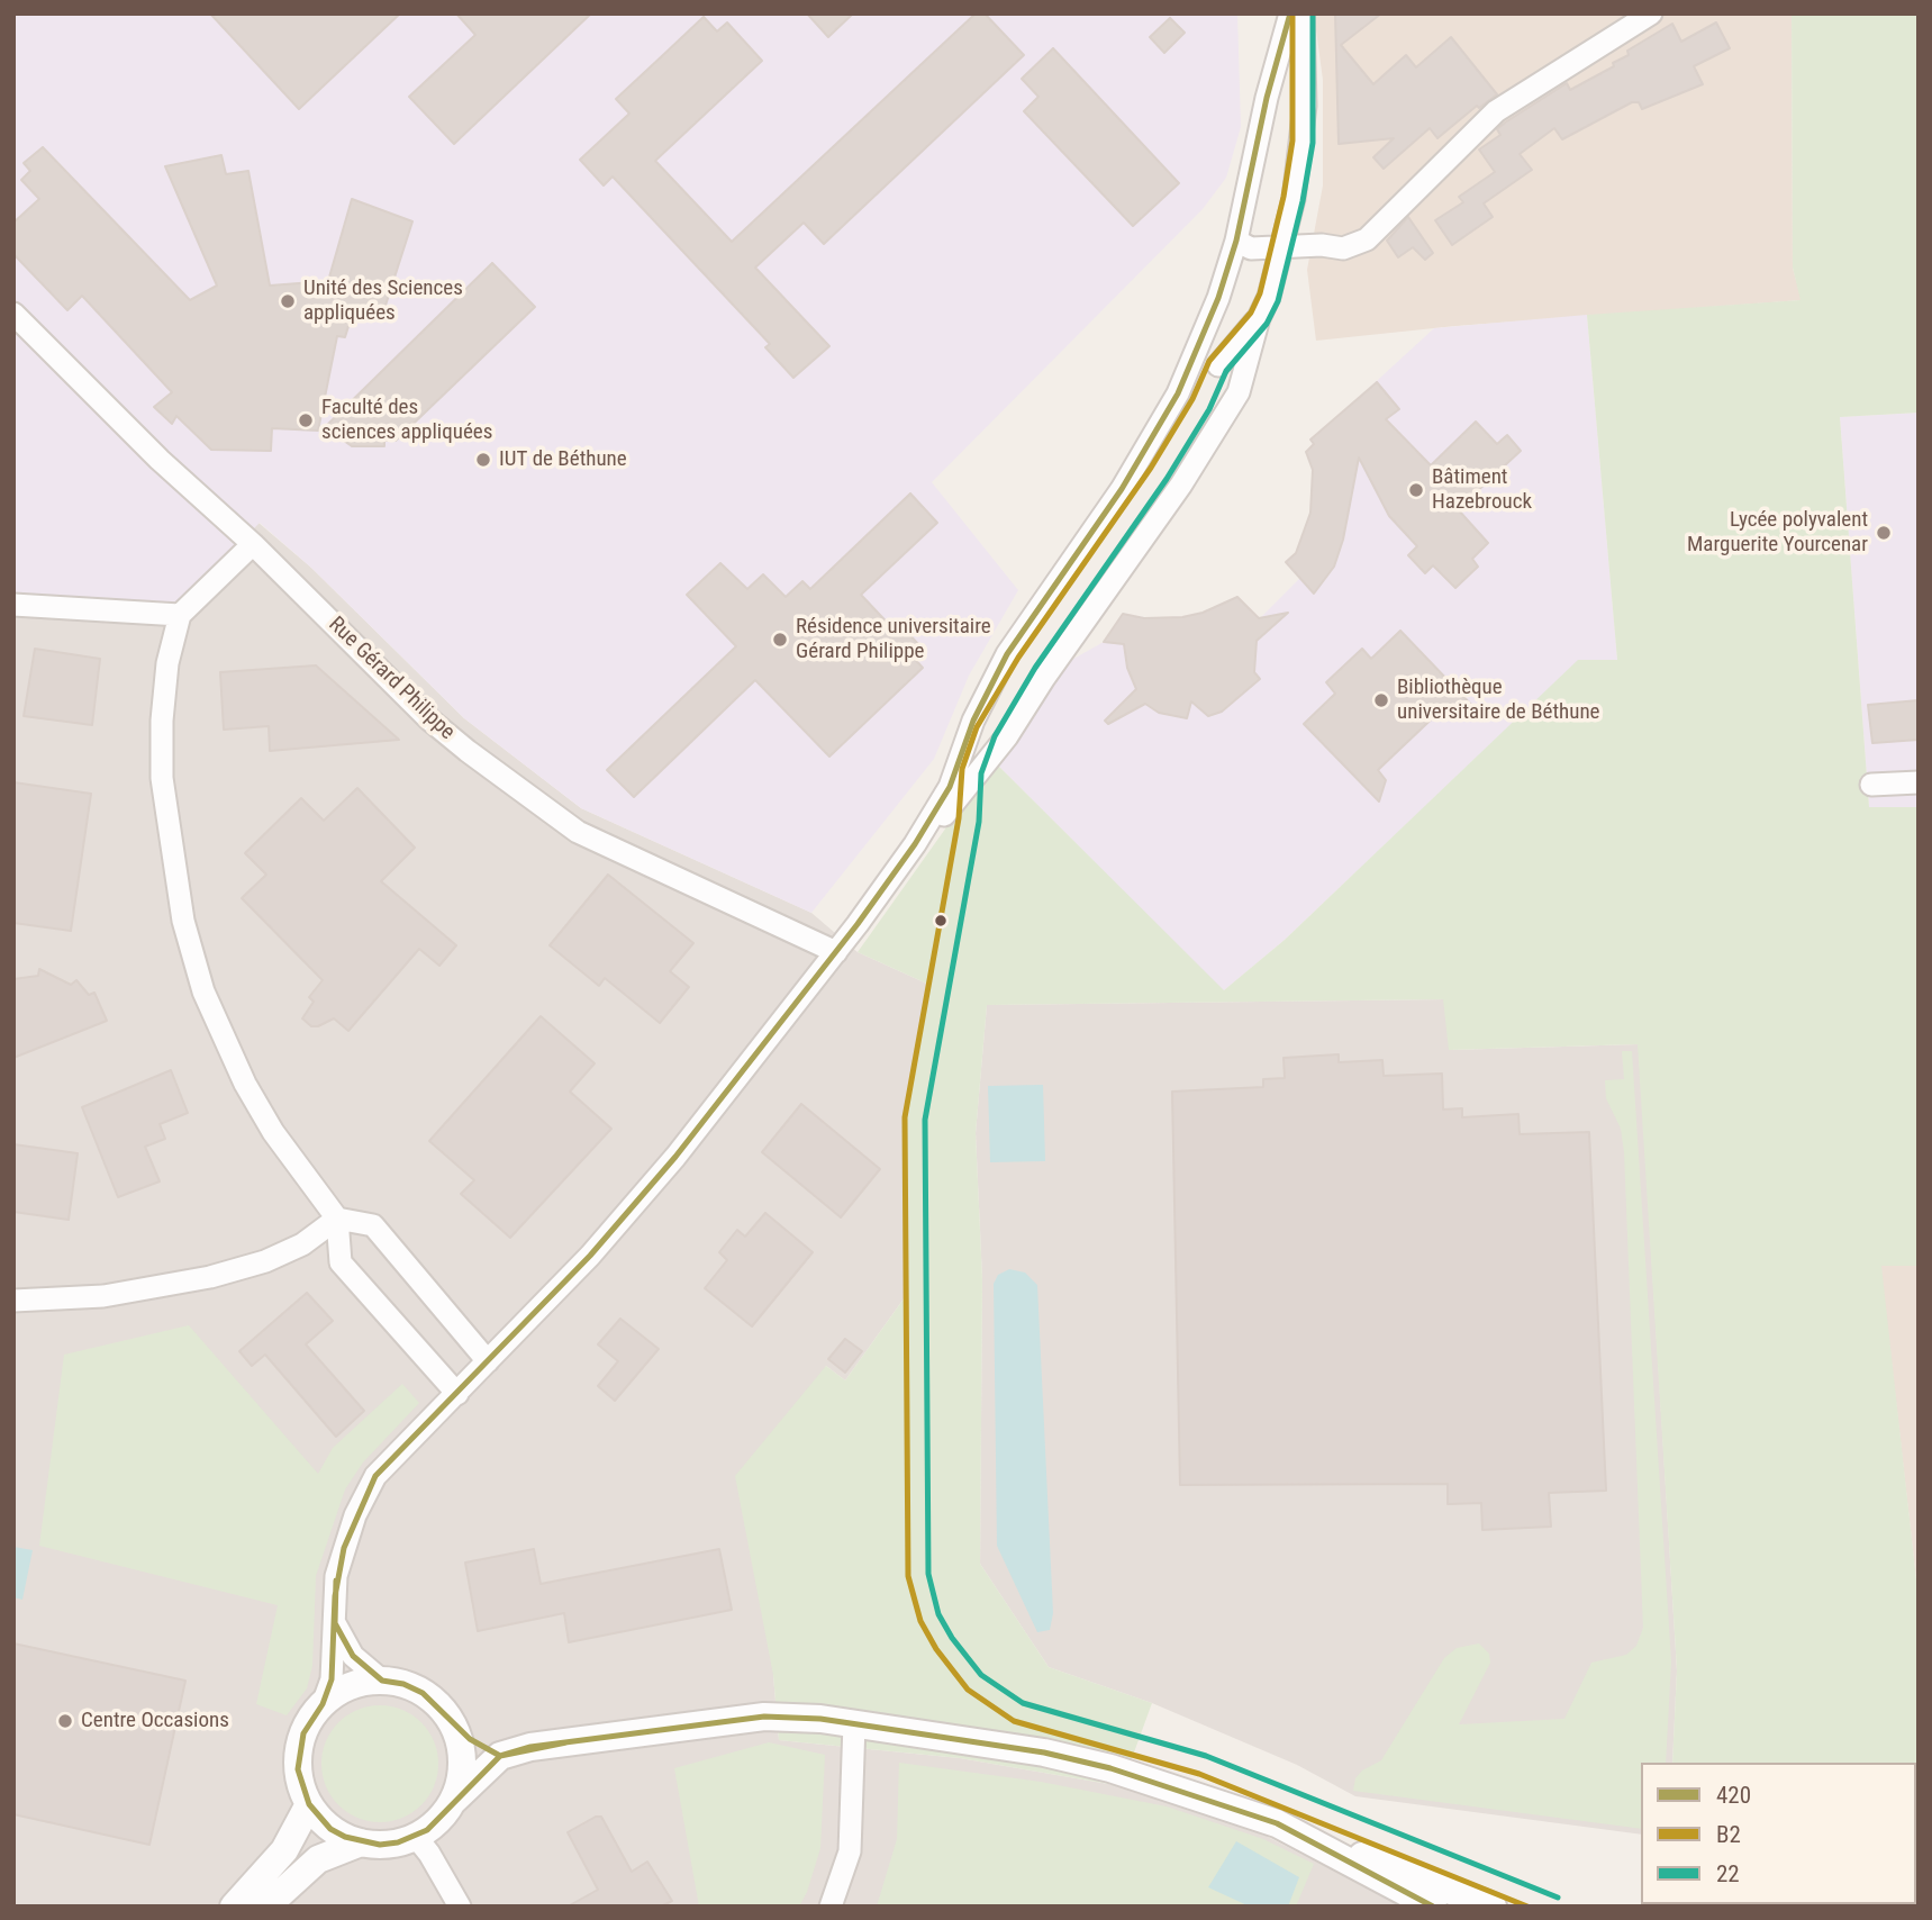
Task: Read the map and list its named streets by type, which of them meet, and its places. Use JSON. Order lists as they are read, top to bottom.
{
  "streets": {
    "street": ["Rue Gérard Philippe"]
  },
  "places": [
    "Unité des Sciences appliquées",
    "Faculté des sciences appliquées",
    "IUT de Béthune",
    "Bâtiment Hazebrouck",
    "Lycée polyvalent Marguerite Yourcenar",
    "Résidence universitaire Gérard Philippe",
    "Bibliothèque universitaire de Béthune",
    "Centre Occasions"
  ],
  "lines": ["transit line 420", "transit line B2", "transit line 22"],
  "legend": ["420", "B2", "22"]
}
